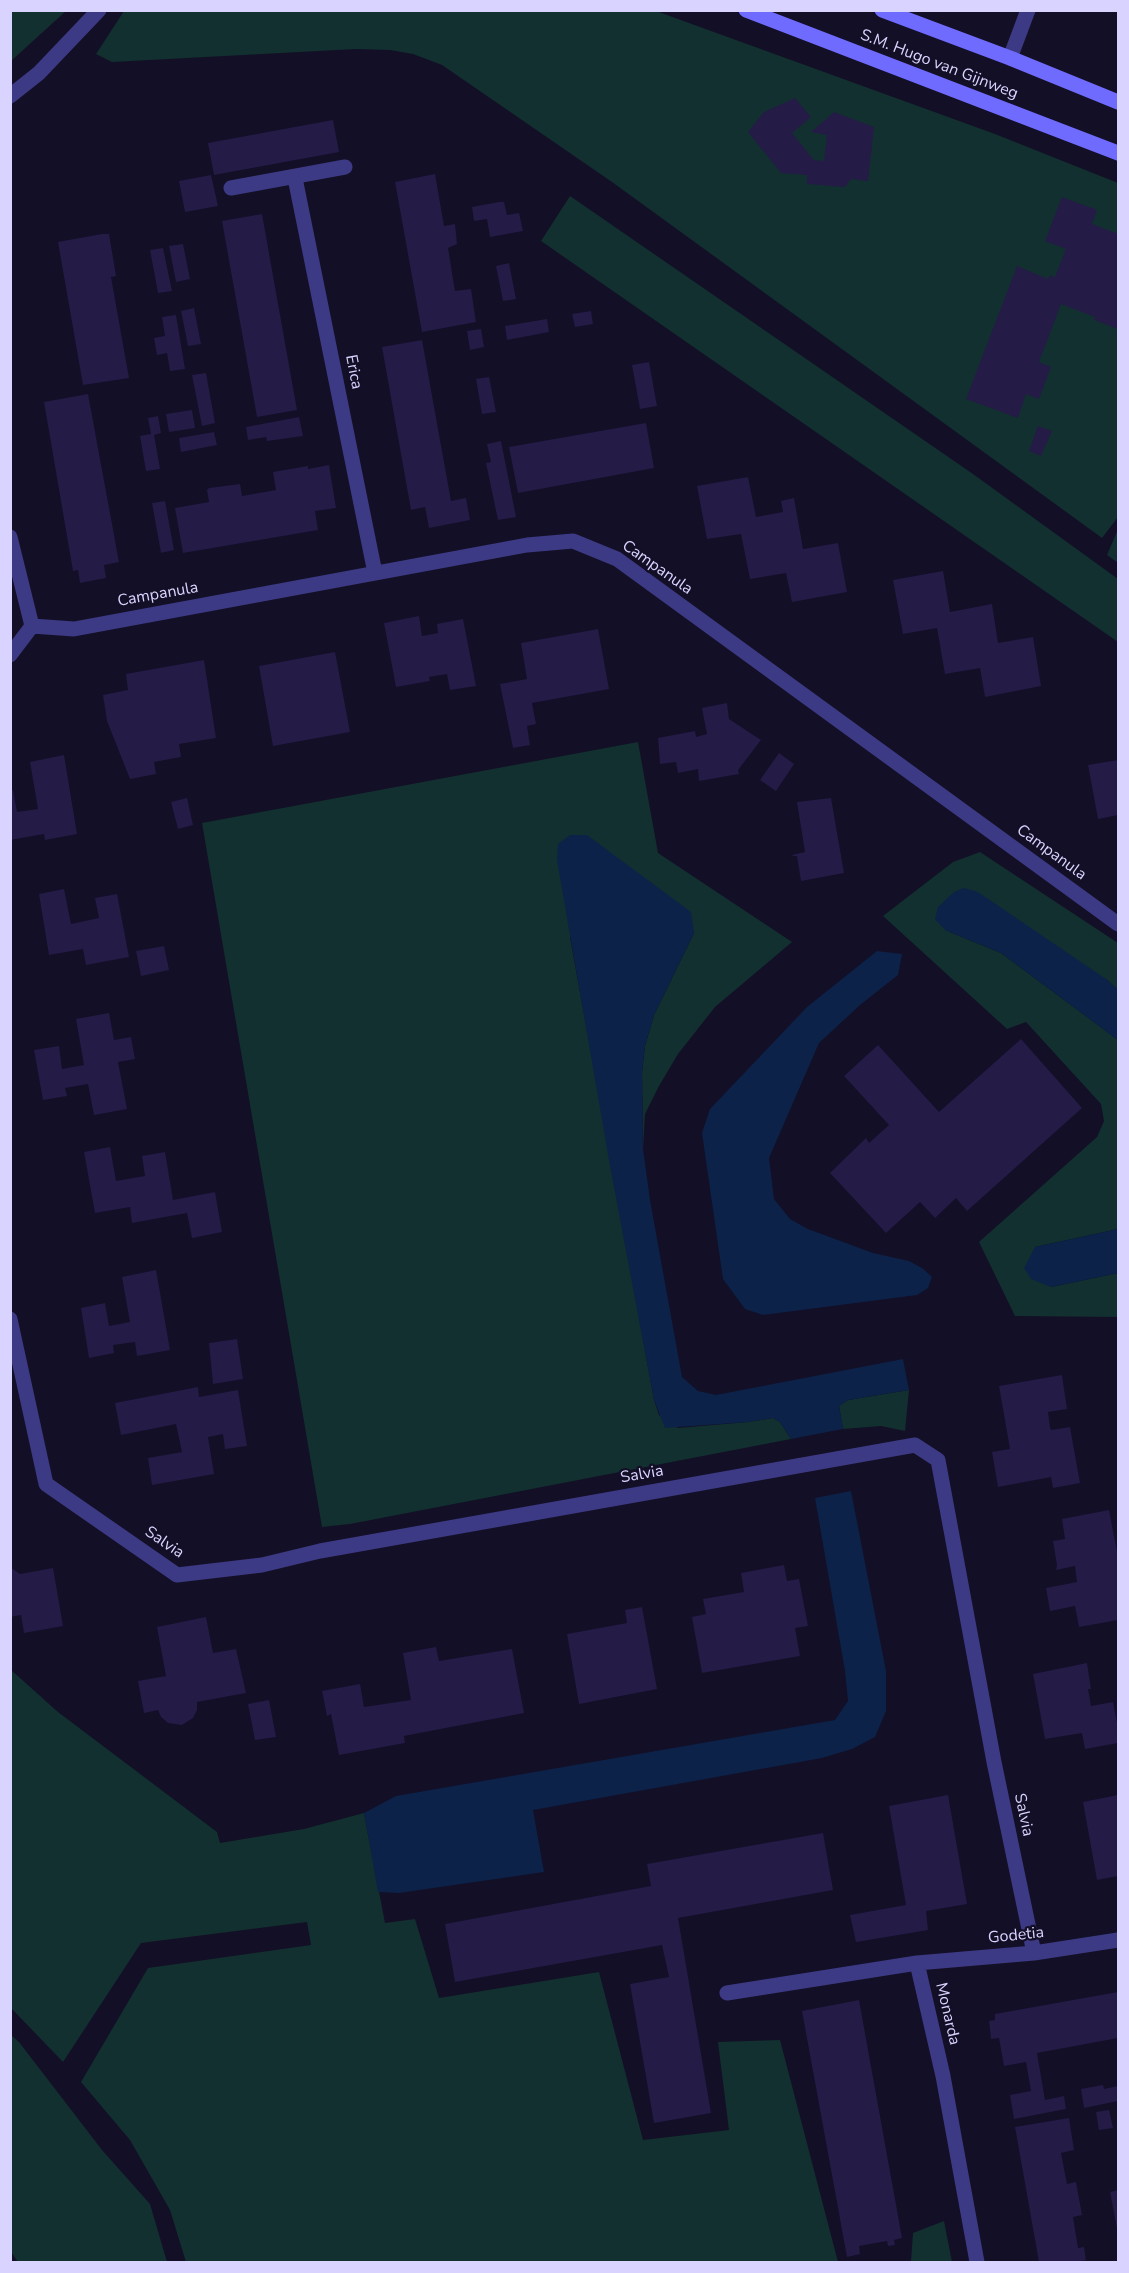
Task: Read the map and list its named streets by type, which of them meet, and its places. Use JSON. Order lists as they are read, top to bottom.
{
  "streets": {
    "street": [
      "S.M. Hugo van Gijnweg",
      "Erica",
      "Campanula",
      "Salvia",
      "Godetia",
      "Monarda"
    ]
  },
  "crossings": [
    ["Erica", "Campanula"],
    ["Salvia", "Godetia"],
    ["Godetia", "Monarda"]
  ]
}
